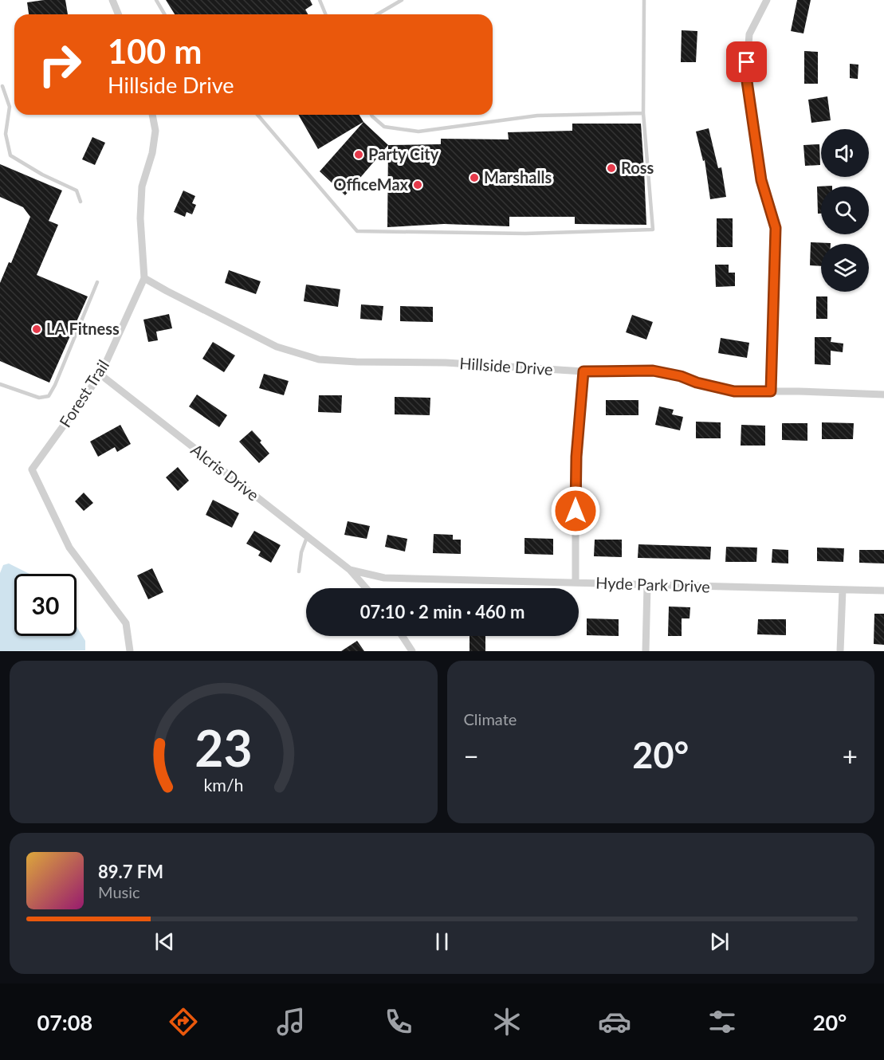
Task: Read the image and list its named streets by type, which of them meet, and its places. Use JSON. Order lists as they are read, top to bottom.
{
  "streets": {
    "street": [
      "Hillside Drive",
      "Forest Trail",
      "Alcris Drive",
      "Hyde Park Drive"
    ]
  },
  "crossings": [
    ["Hillside Drive", "Forest Trail"],
    ["Forest Trail", "Alcris Drive"],
    ["Alcris Drive", "Hyde Park Drive"]
  ],
  "places": [
    "Party City",
    "Ross",
    "Marshalls",
    "OfficeMax",
    "LA Fitness"
  ],
  "page": {
    "turn": ["100 m", "Hillside Drive"],
    "limit": "30",
    "trip": "07:10 · 2 min · 460 m",
    "tile": "Climate",
    "heat": ["−", "20°", "+"],
    "song": ["89.7 FM", "Music"],
    "tabs": ["07:08", "20°"],
    "gauge": ["23", "km/h"]
  }
}
